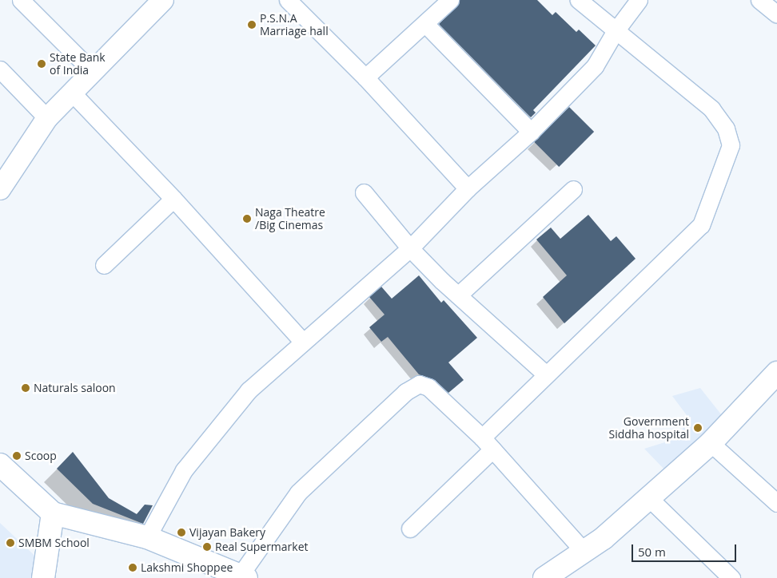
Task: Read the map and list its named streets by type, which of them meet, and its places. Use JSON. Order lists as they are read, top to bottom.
{
  "places": [
    "P.S.N.A Marriage hall",
    "State Bank of India",
    "Naga Theatre /Big Cinemas",
    "Naturals saloon",
    "Government Siddha hospital",
    "Scoop",
    "Vijayan Bakery",
    "SMBM School",
    "Real Supermarket",
    "Lakshmi Shoppee"
  ],
  "scale_bar": "50 m"
}
